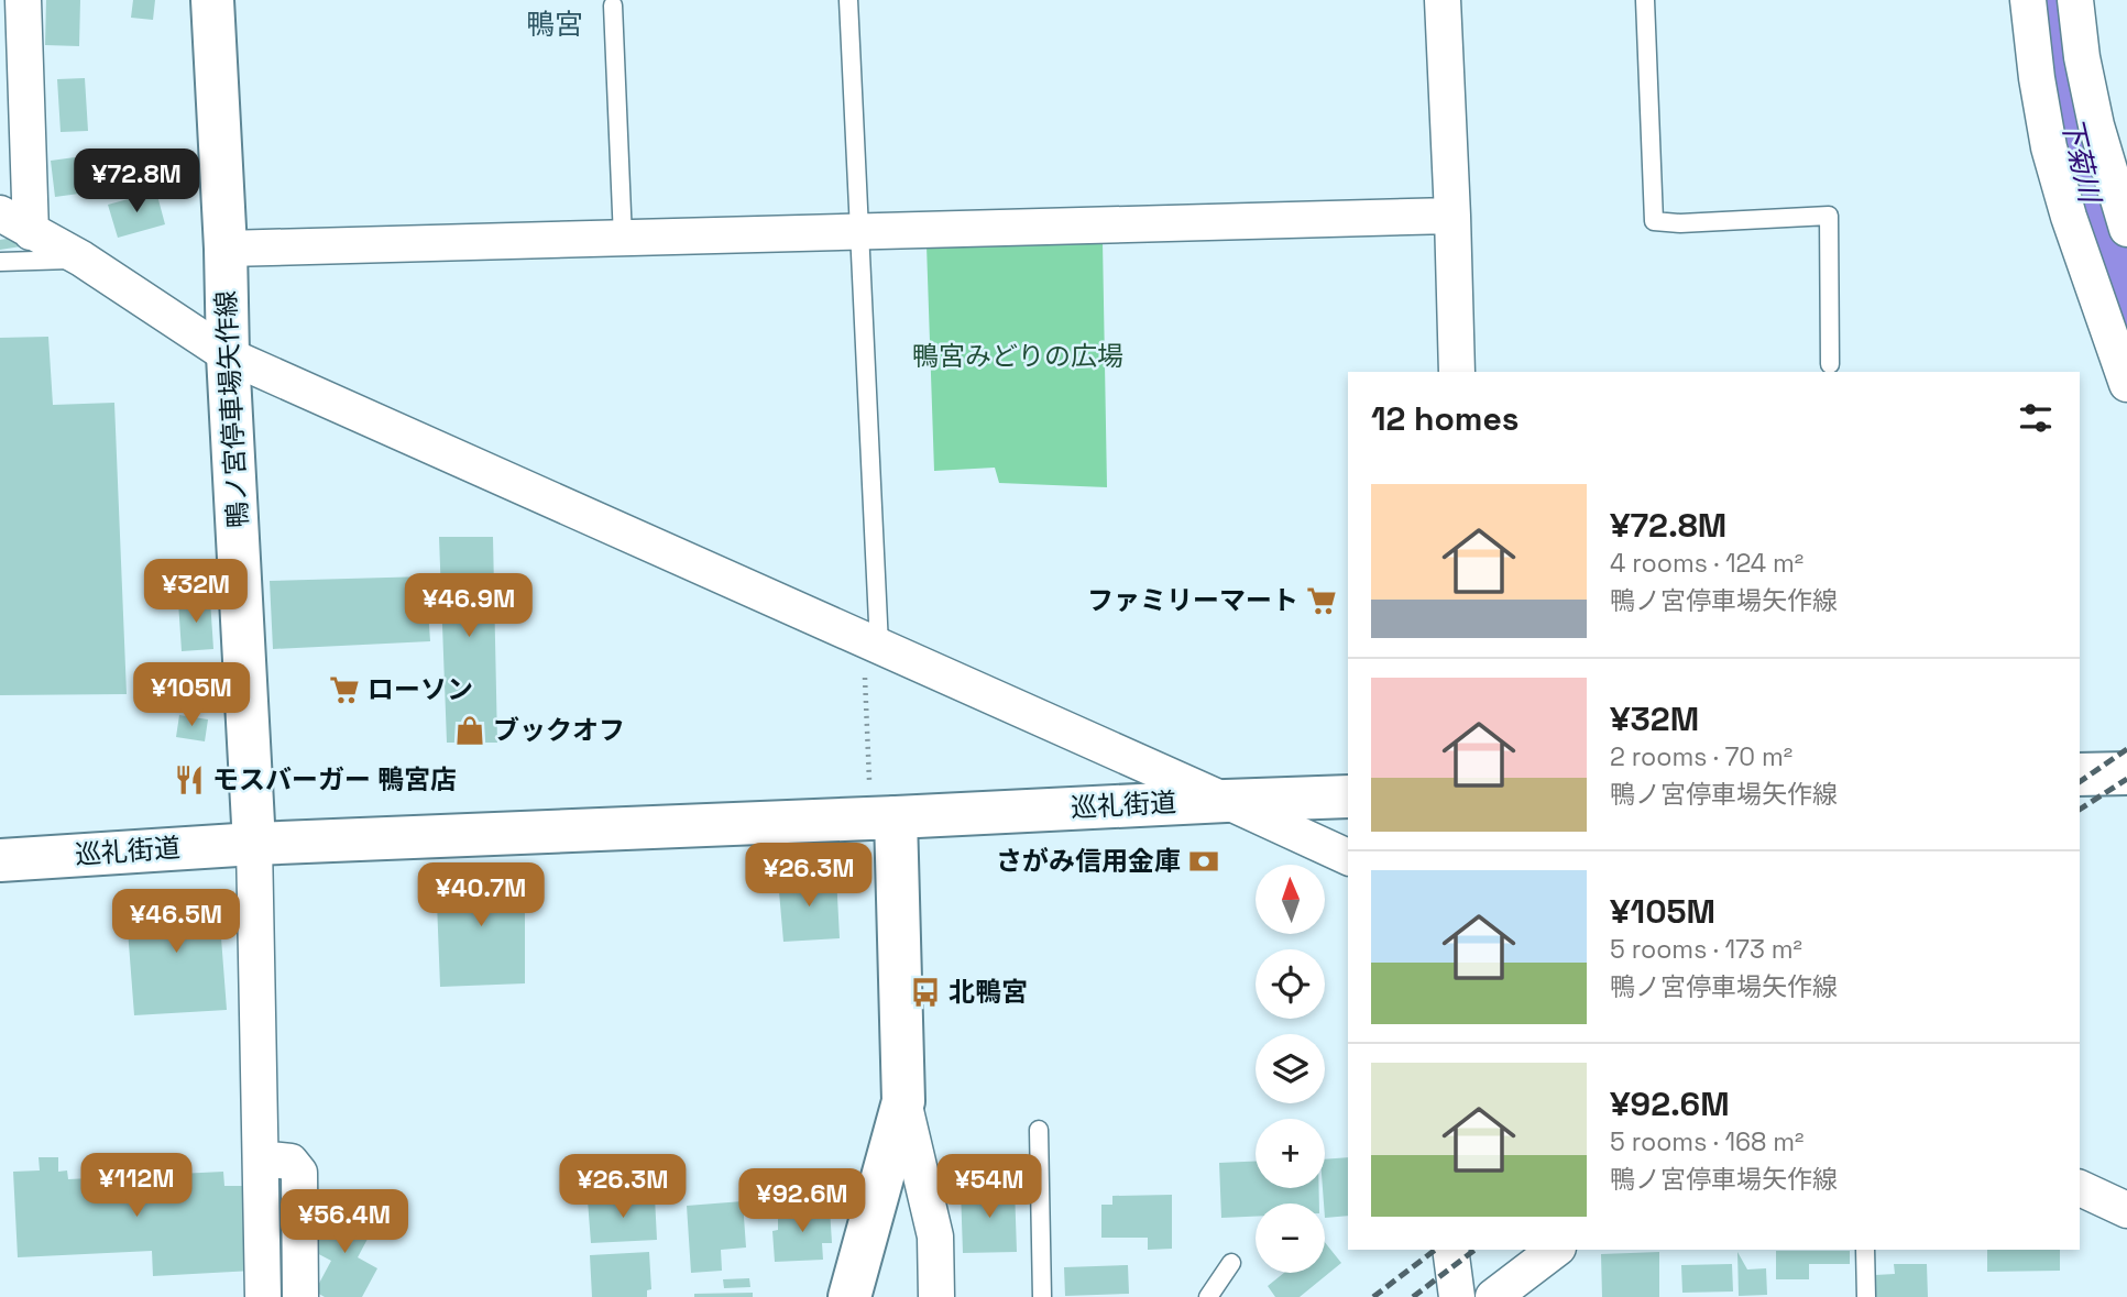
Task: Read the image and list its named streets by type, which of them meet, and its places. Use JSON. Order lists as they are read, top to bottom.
{
  "streets": {
    "main road": ["鴨ノ宮停車場矢作線", "巡礼街道"]
  },
  "crossings": [
    ["鴨ノ宮停車場矢作線", "巡礼街道"]
  ],
  "districts": ["鴨宮"],
  "water": ["下菊川"],
  "parks": ["鴨宮みどりの広場"],
  "places": {
    "supermarket": ["ファミリーマート", "ローソン"],
    "shop": ["ブックオフ"],
    "restaurant": ["モスバーガー 鴨宮店"],
    "bank": ["さがみ信用金庫"],
    "bus stop": ["北鴨宮"]
  },
  "north": "top",
  "page": {
    "price": [
      "¥72.8M",
      "¥32M",
      "¥46.9M",
      "¥105M",
      "¥26.3M",
      "¥40.7M",
      "¥46.5M",
      "¥112M",
      "¥26.3M",
      "¥54M",
      "¥92.6M",
      "¥56.4M"
    ],
    "heading": "12 homes",
    "list": [
      {
        "name": "¥72.8M",
        "note": "4 rooms · 124 m² · 鴨ノ宮停車場矢作線"
      },
      {
        "name": "¥32M",
        "note": "2 rooms · 70 m² · 鴨ノ宮停車場矢作線"
      },
      {
        "name": "¥105M",
        "note": "5 rooms · 173 m² · 鴨ノ宮停車場矢作線"
      },
      {
        "name": "¥92.6M",
        "note": "5 rooms · 168 m² · 鴨ノ宮停車場矢作線"
      }
    ],
    "map_buttons": ["+", "−"]
  }
}
